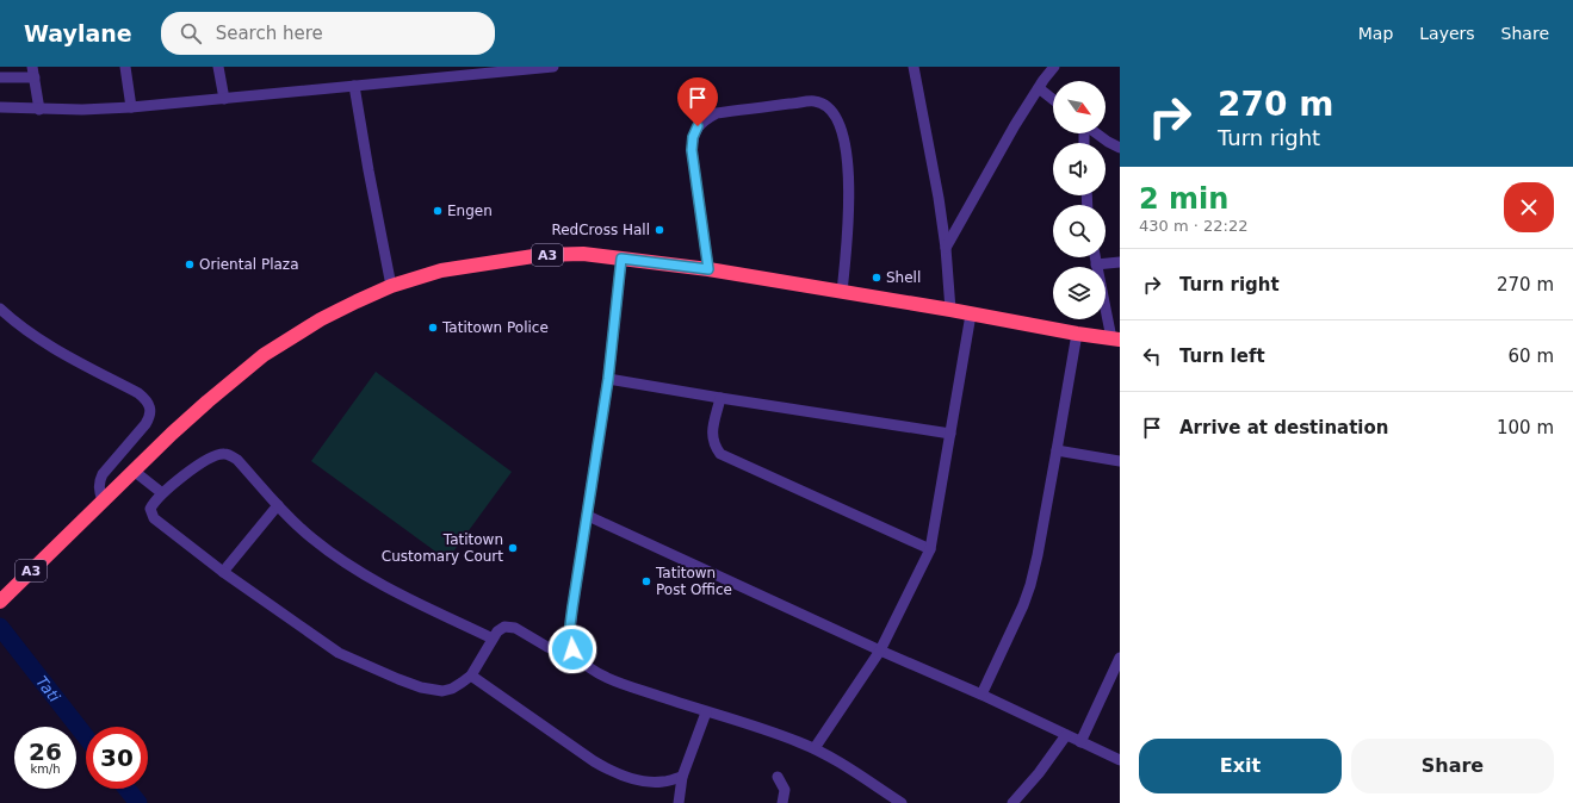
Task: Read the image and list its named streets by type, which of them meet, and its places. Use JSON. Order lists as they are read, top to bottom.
{
  "streets": {
    "highway": ["A3"]
  },
  "water": ["Tati"],
  "places": [
    "Engen",
    "RedCross Hall",
    "Oriental Plaza",
    "Shell",
    "Tatitown Police",
    "Tatitown Customary Court",
    "Tatitown Post Office"
  ],
  "north": "bottom right",
  "page": {
    "header": "Waylane",
    "search": "Search here",
    "nav": ["Map", "Layers", "Share"],
    "turn": ["270 m", "Turn right"],
    "heading": ["2 min", "430 m · 22:22"],
    "list": [
      {
        "name": "Turn right",
        "value": "270 m"
      },
      {
        "name": "Turn left",
        "value": "60 m"
      },
      {
        "name": "Arrive at destination",
        "value": "100 m"
      }
    ],
    "speed": "26 km/h",
    "limit": "30",
    "buttons": ["Exit", "Share"]
  }
}
